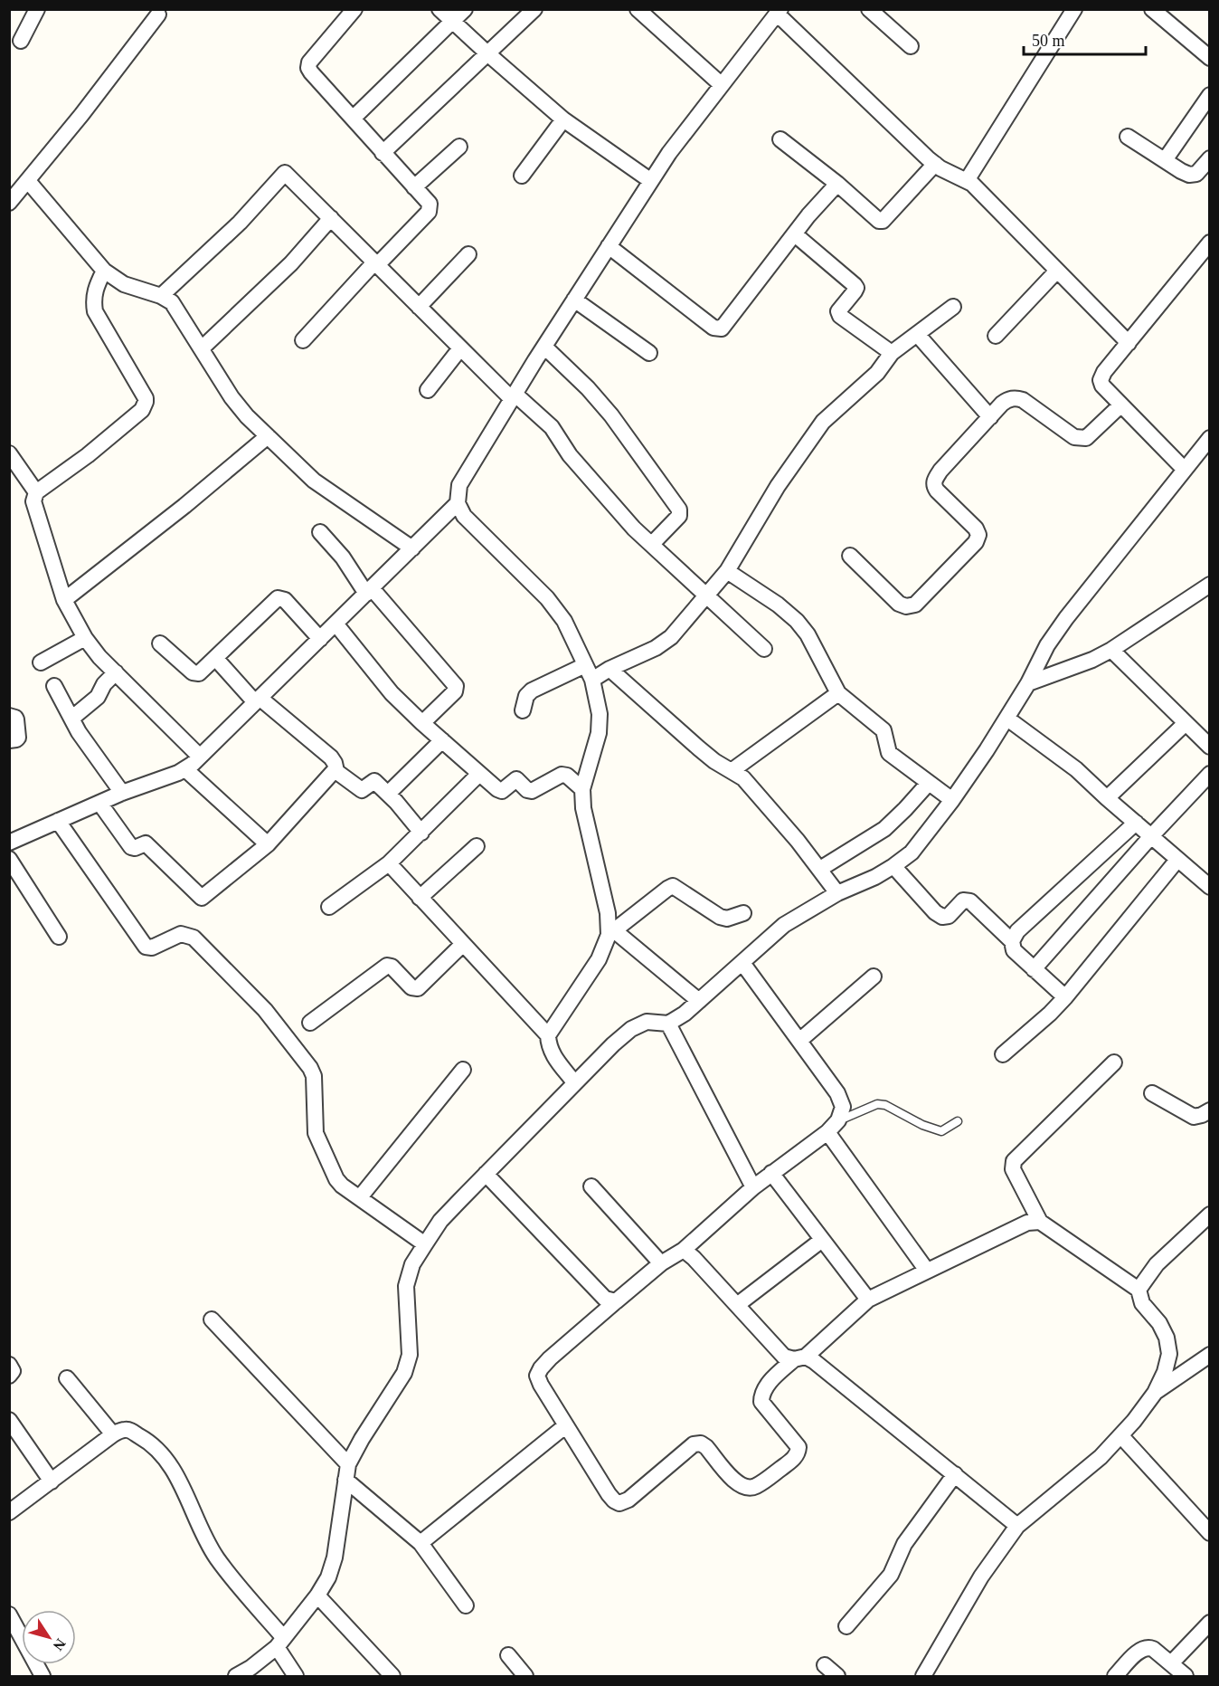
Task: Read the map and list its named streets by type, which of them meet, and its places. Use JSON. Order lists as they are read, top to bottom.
{
  "scale_bar": "50 m",
  "north": "bottom right"
}
